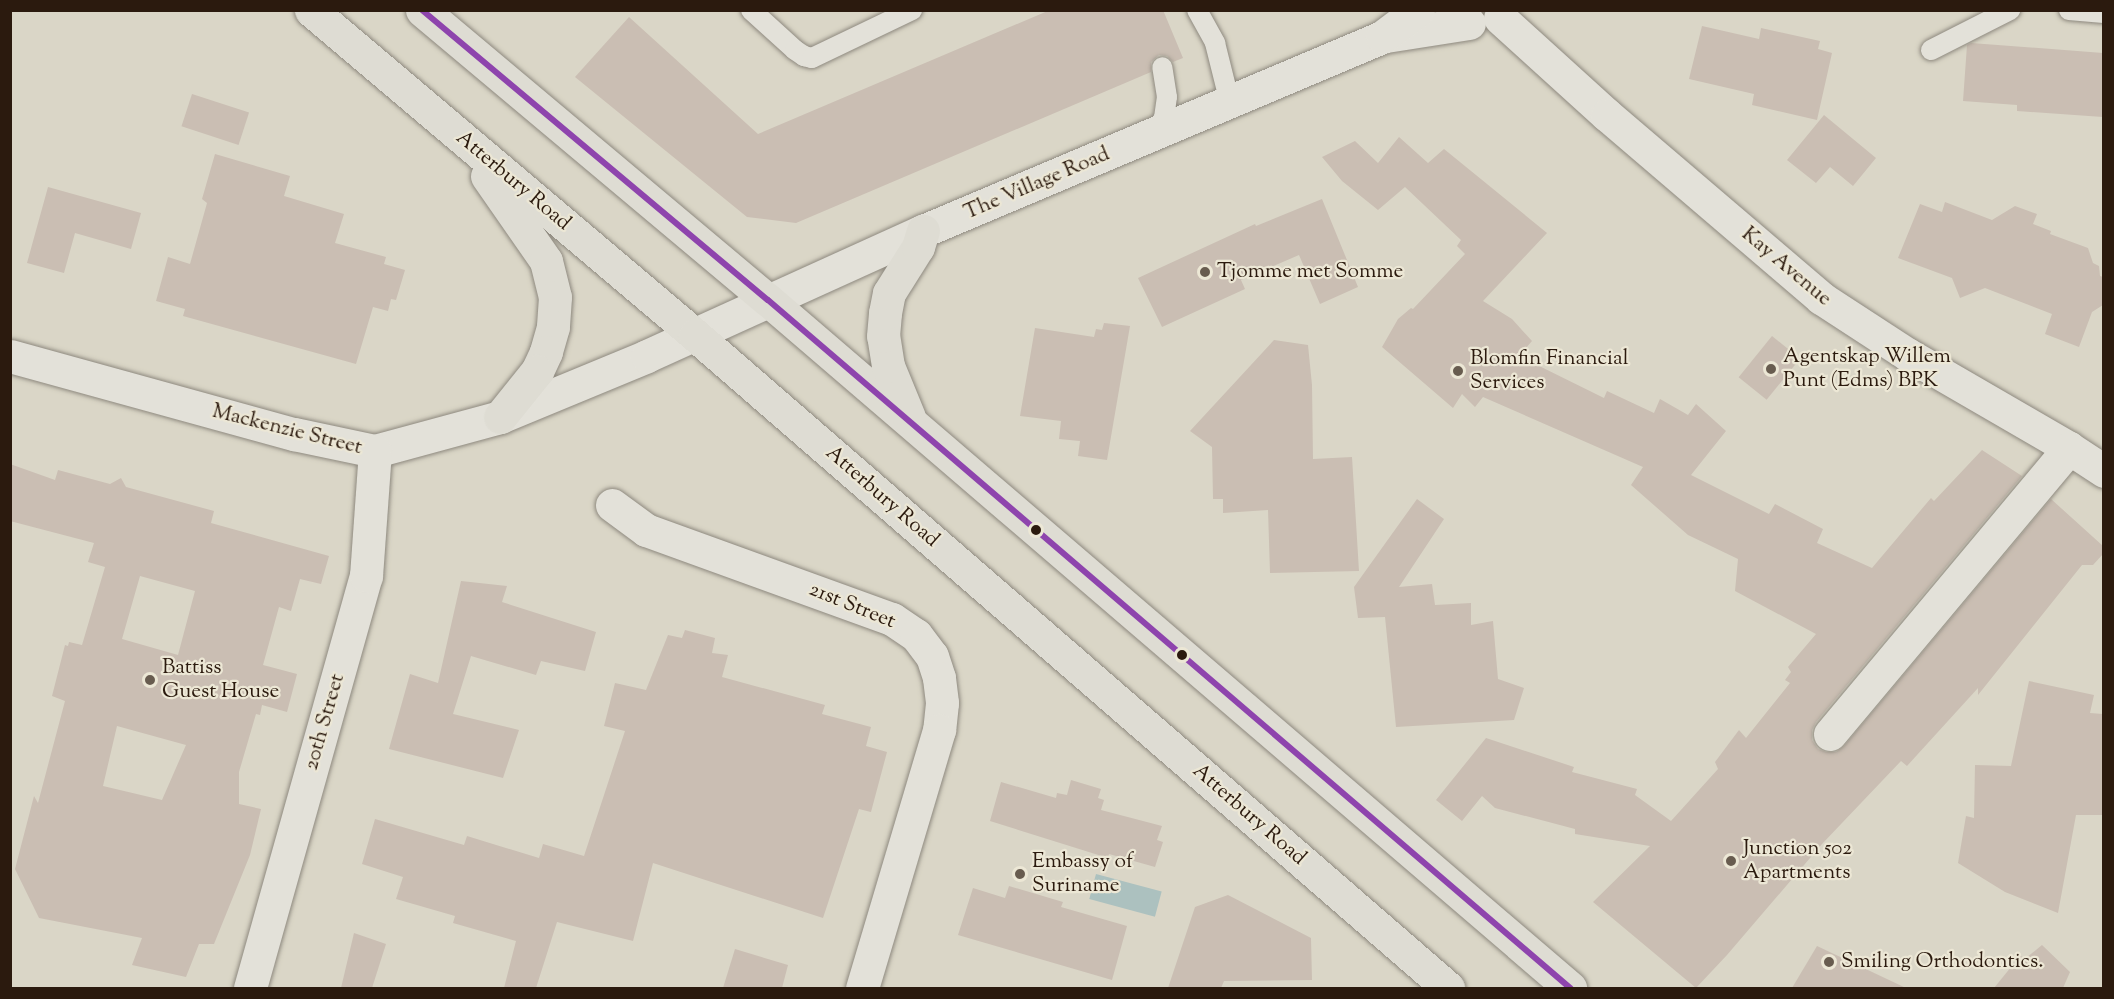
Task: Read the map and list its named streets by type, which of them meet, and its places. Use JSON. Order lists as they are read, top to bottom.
{
  "streets": {
    "main road": ["Atterbury Road"],
    "street": [
      "The Village Road",
      "Kay Avenue",
      "Mackenzie Street",
      "21st Street",
      "20th Street"
    ]
  },
  "crossings": [
    ["Atterbury Road", "The Village Road"],
    ["Atterbury Road", "Mackenzie Street"],
    ["The Village Road", "Mackenzie Street"],
    ["Mackenzie Street", "20th Street"]
  ],
  "places": [
    "Tjomme met Somme",
    "Agentskap Willem Punt (Edms) BPK",
    "Blomfin Financial Services",
    "Battiss Guest House",
    "Junction 502 Apartments",
    "Embassy of Suriname",
    "Smiling Orthodontics."
  ]
}
